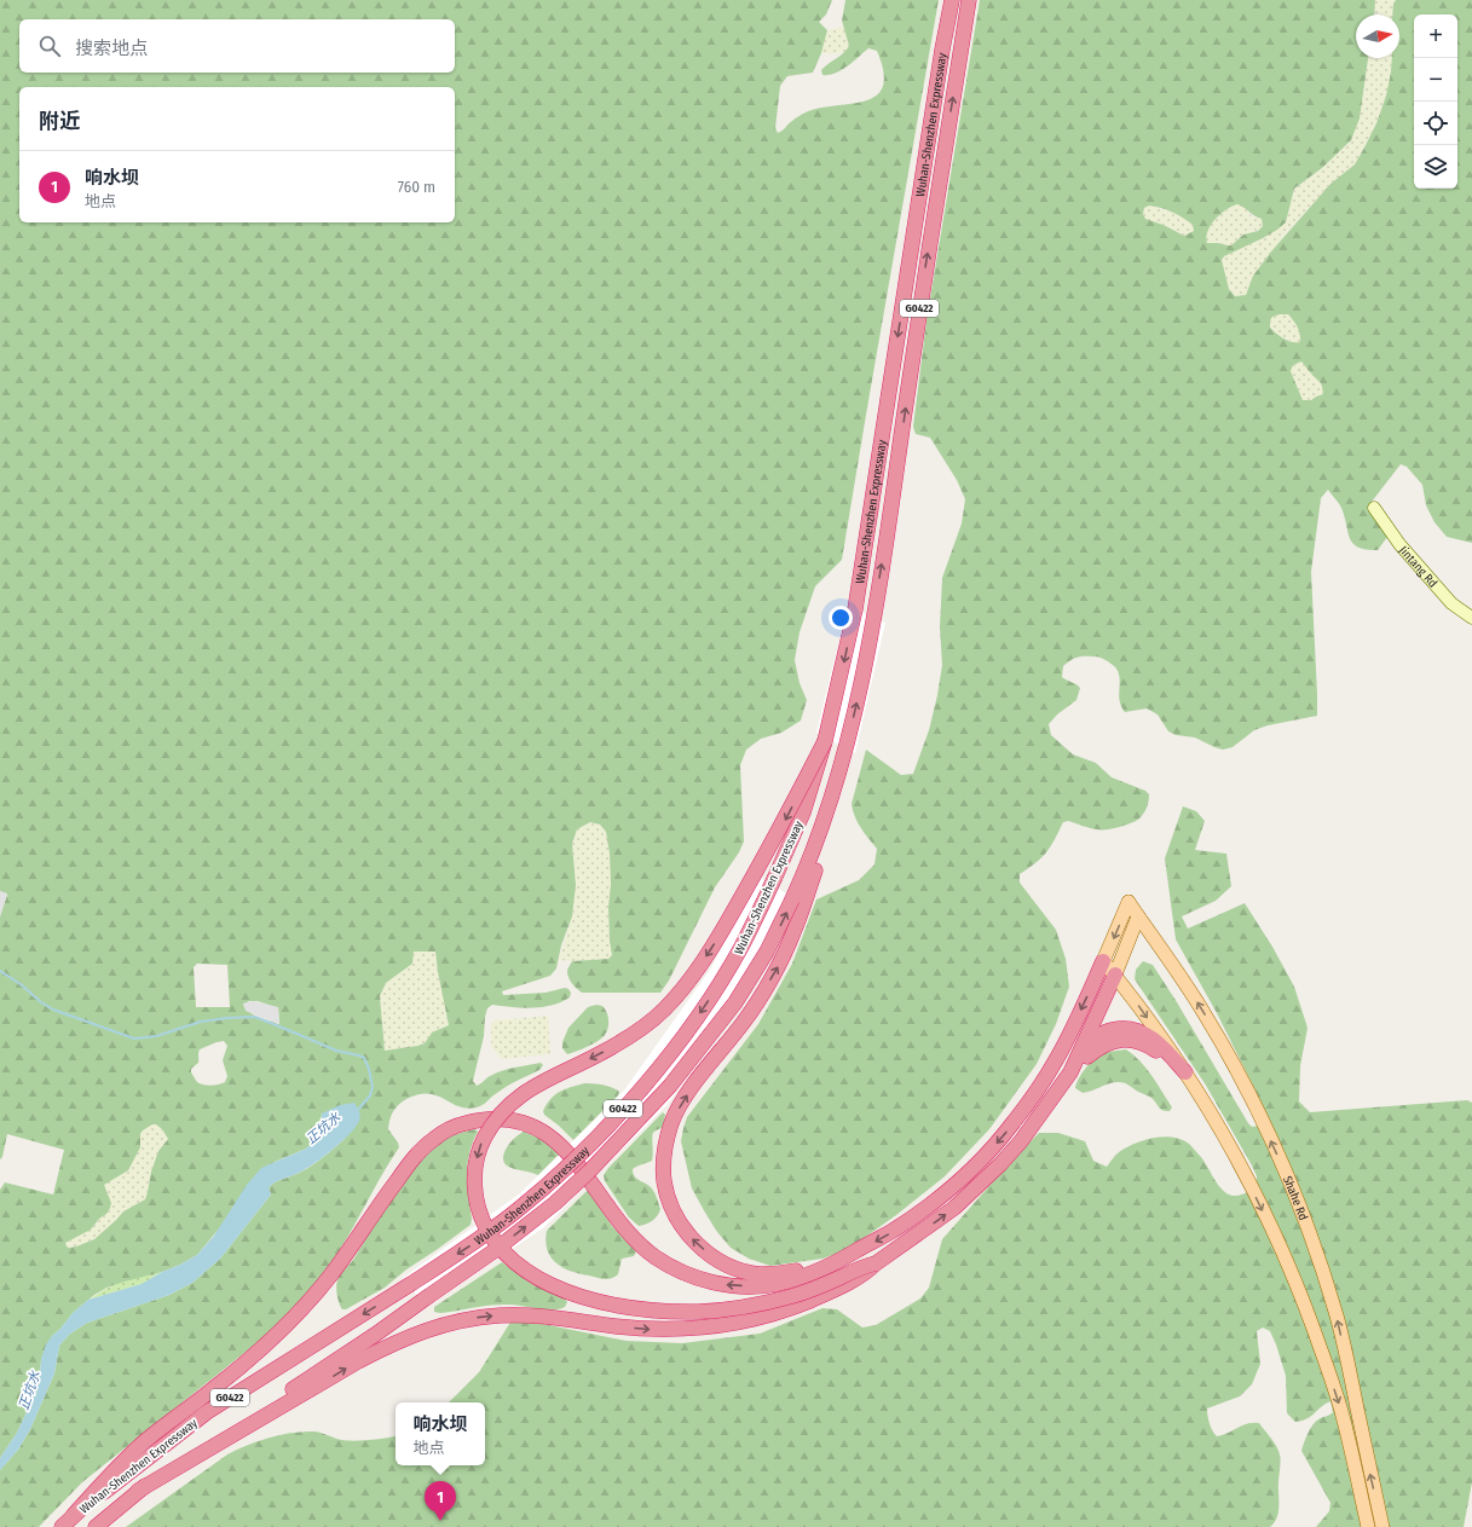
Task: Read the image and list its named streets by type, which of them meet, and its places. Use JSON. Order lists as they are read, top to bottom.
{
  "streets": {
    "highway": ["Wuhan-Shenzhen Expressway", "G0422"],
    "main road": ["Shahe Rd"],
    "street": ["Jintang Rd"]
  },
  "water": ["正坑水"],
  "north": "right",
  "page": {
    "map_buttons": ["+", "−"],
    "search": "搜索地点",
    "heading": "附近",
    "list": [
      {
        "mark": "1",
        "name": "响水坝",
        "note": "地点",
        "value": "760 m"
      }
    ],
    "popup": ["响水坝", "地点"],
    "pins": "1"
  }
}
